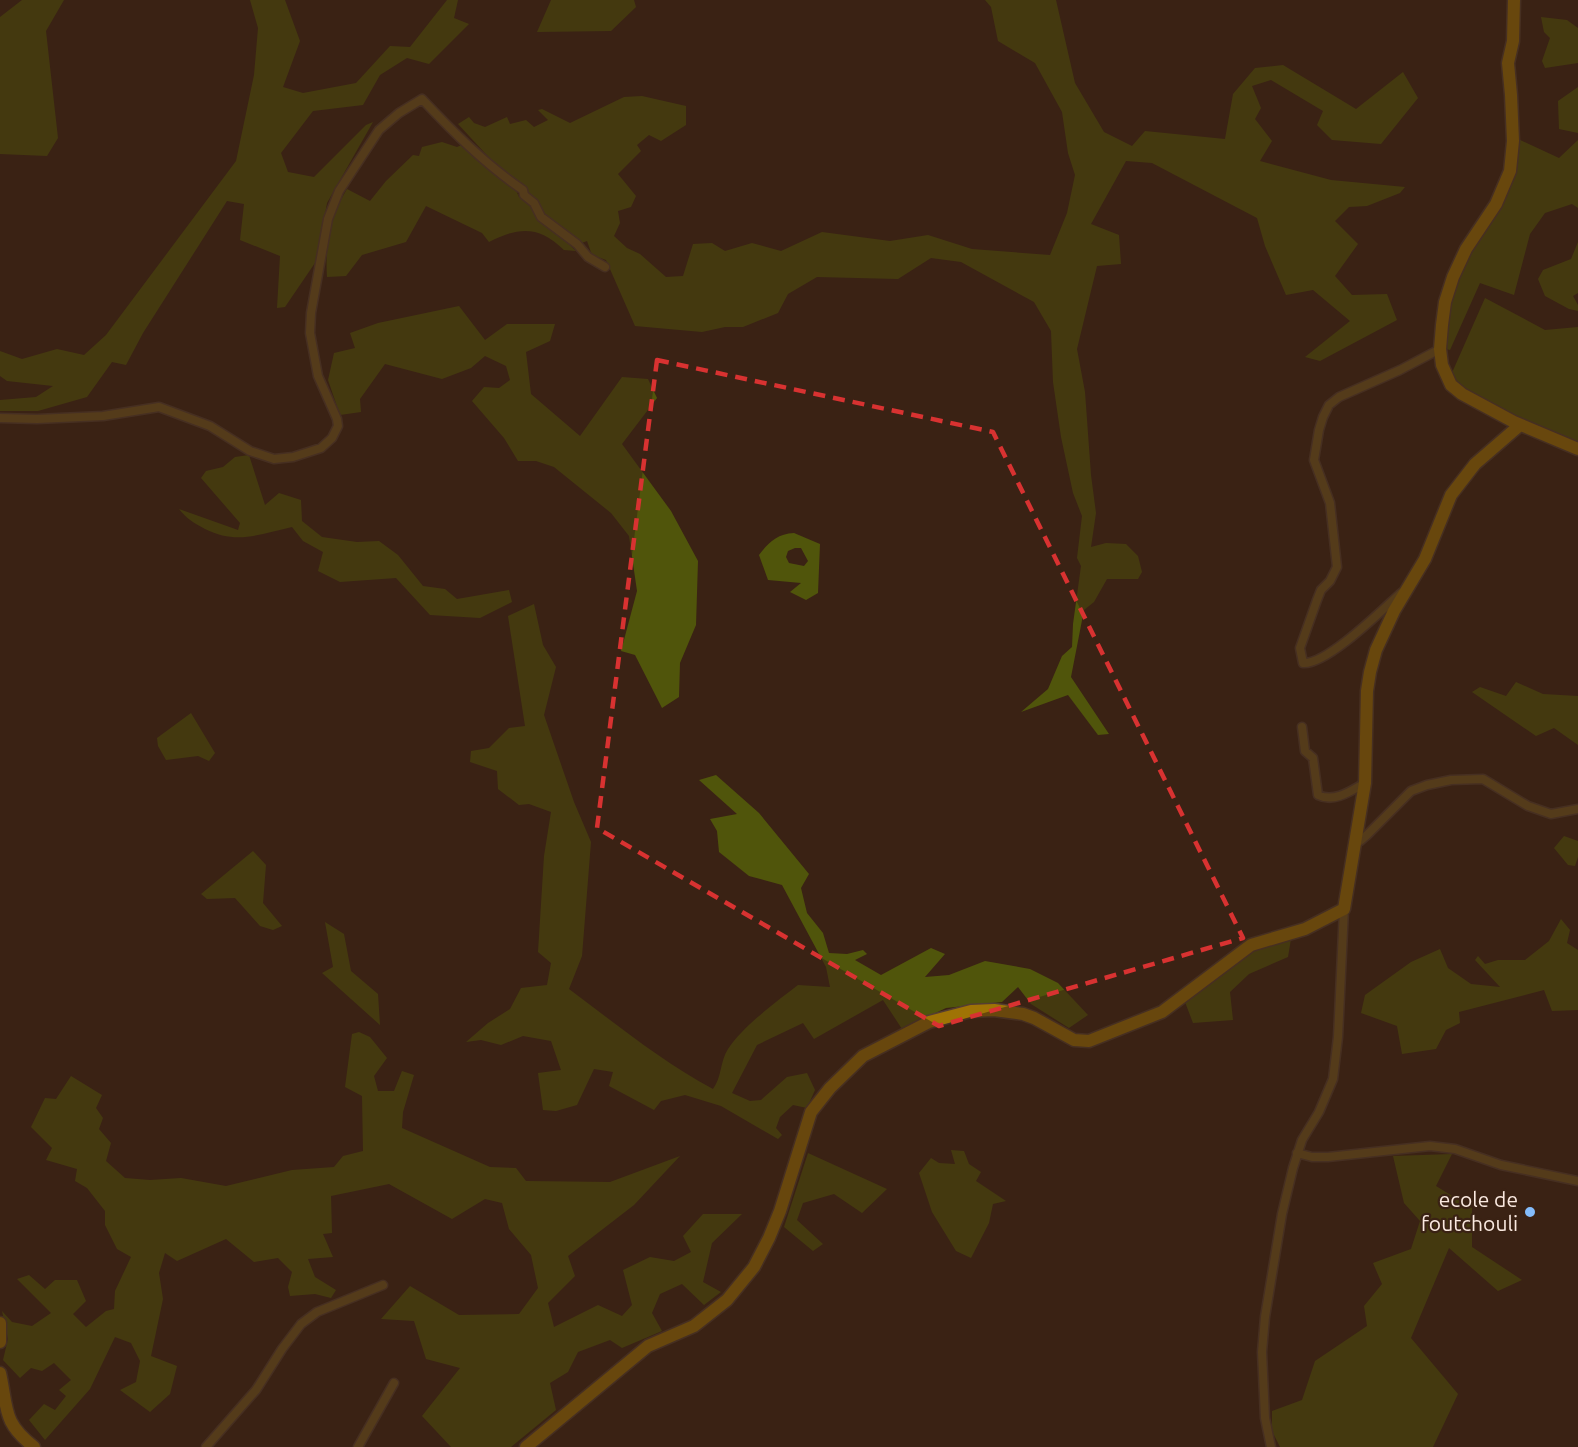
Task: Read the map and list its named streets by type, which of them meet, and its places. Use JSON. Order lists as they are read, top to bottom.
{
  "places": ["ecole de foutchouli"]
}
